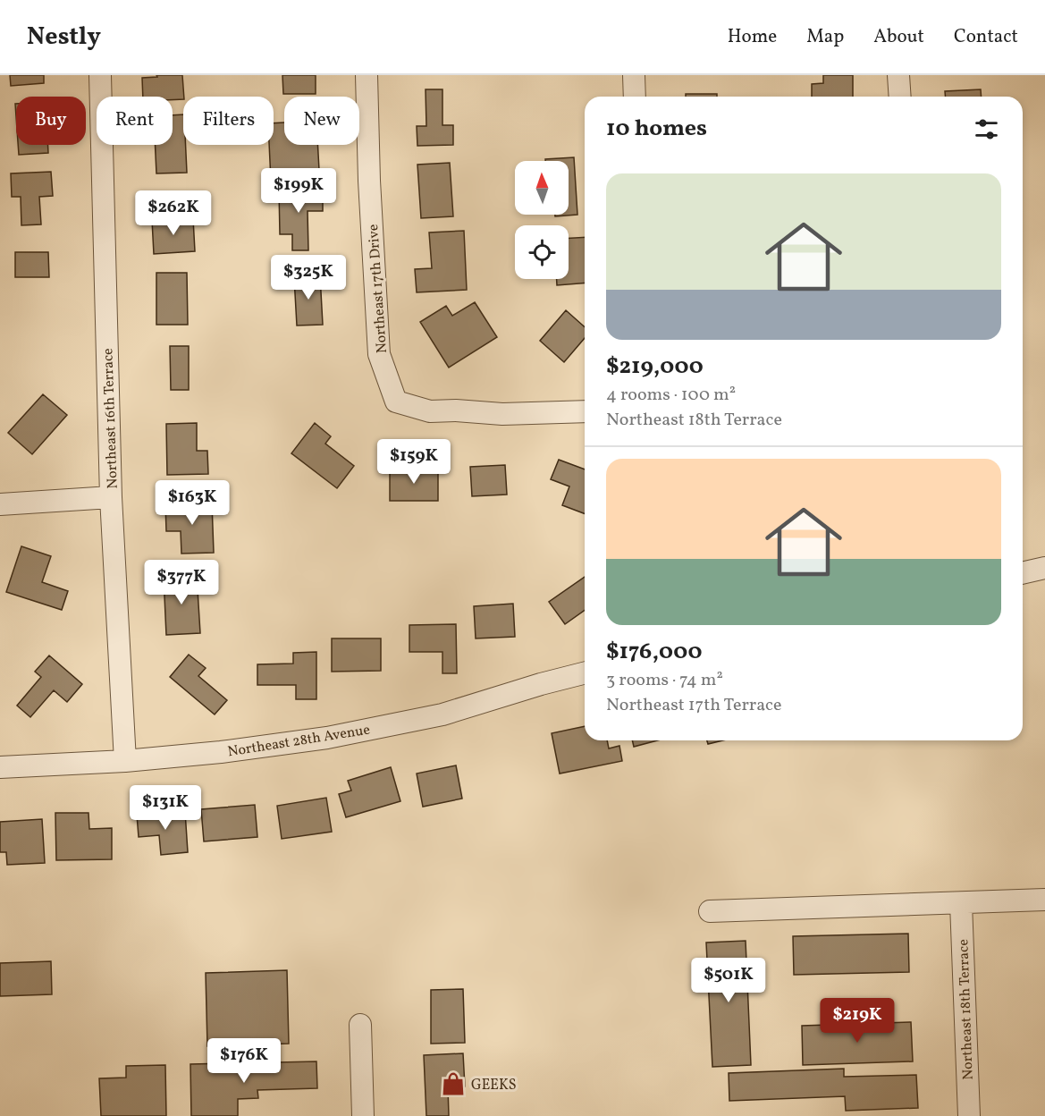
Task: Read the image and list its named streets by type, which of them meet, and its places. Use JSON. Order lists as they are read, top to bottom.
{
  "streets": {
    "street": [
      "Northeast 17th Drive",
      "Northeast 16th Terrace",
      "Northeast 28th Avenue",
      "Northeast 18th Terrace"
    ]
  },
  "crossings": [
    ["Northeast 16th Terrace", "Northeast 28th Avenue"]
  ],
  "places": {
    "shop": ["GEEKS"]
  },
  "north": "top",
  "page": {
    "header": "Nestly",
    "nav": [
      "Home",
      "Map",
      "About",
      "Contact"
    ],
    "chip": [
      "Buy",
      "Rent",
      "Filters",
      "New"
    ],
    "heading": "10 homes",
    "list": [
      {
        "name": "$219,000",
        "note": "4 rooms · 100 m² · Northeast 18th Terrace"
      },
      {
        "name": "$176,000",
        "note": "3 rooms · 74 m² · Northeast 17th Terrace"
      }
    ],
    "price": [
      "$199K",
      "$262K",
      "$325K",
      "$159K",
      "$163K",
      "$377K",
      "$131K",
      "$501K",
      "$219K",
      "$176K"
    ]
  }
}
